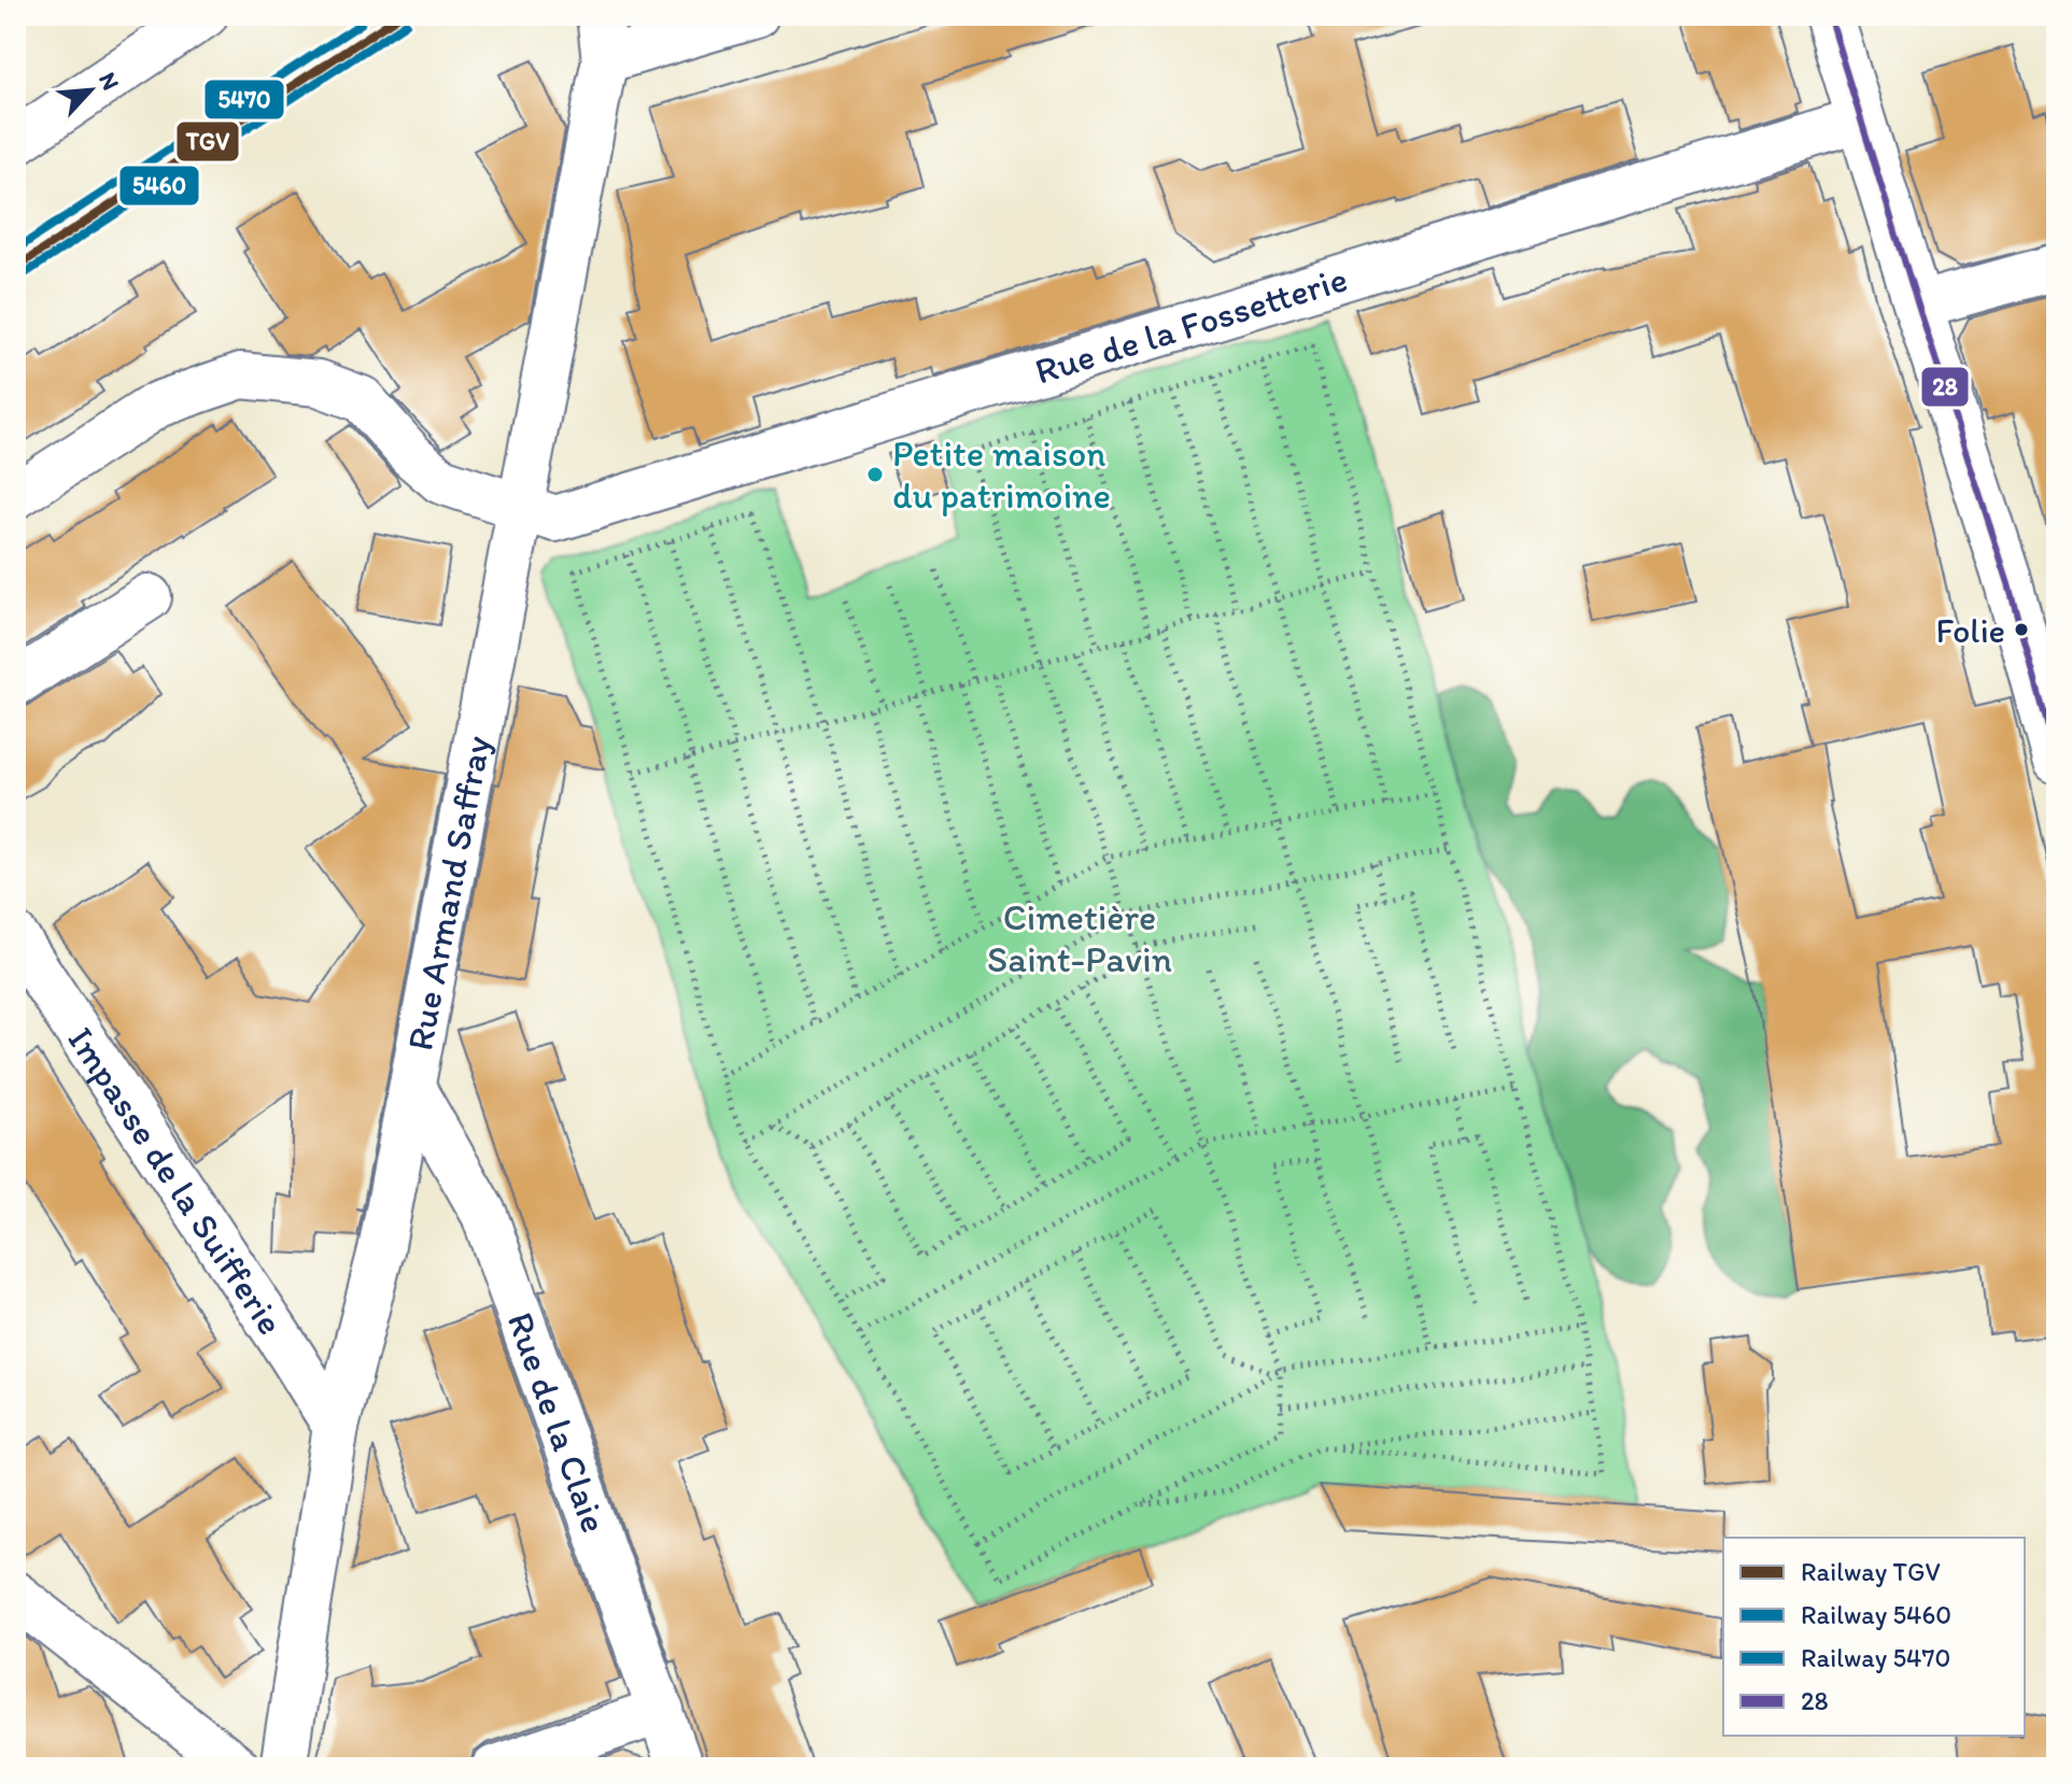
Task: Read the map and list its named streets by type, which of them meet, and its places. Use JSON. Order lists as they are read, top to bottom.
{
  "streets": {
    "street": [
      "Rue de la Fossetterie",
      "Rue Armand Saffray",
      "Impasse de la Suifferie",
      "Rue de la Claie"
    ]
  },
  "crossings": [
    ["Rue de la Fossetterie", "Rue Armand Saffray"],
    ["Rue Armand Saffray", "Impasse de la Suifferie"],
    ["Rue Armand Saffray", "Rue de la Claie"]
  ],
  "parks": ["Cimetière Saint-Pavin"],
  "places": ["Petite maison du patrimoine", "Folie"],
  "lines": [
    "rail line TGV",
    "transit line 28",
    "rail line 5460",
    "rail line 5470"
  ],
  "legend": [
    "Railway TGV",
    "Railway 5460",
    "Railway 5470",
    "28"
  ],
  "north": "top right"
}
